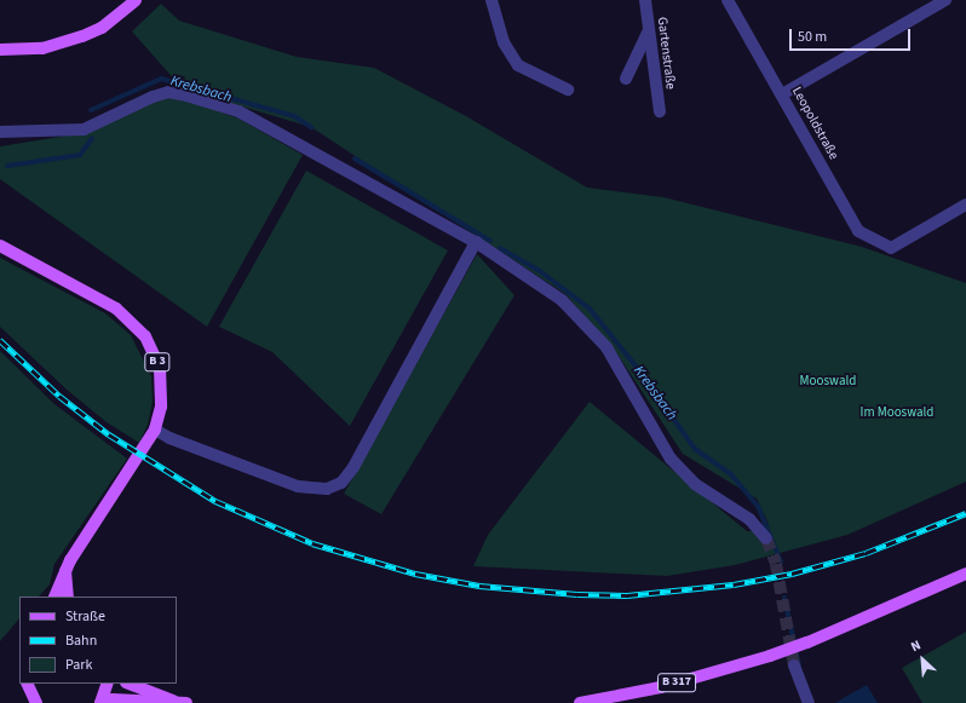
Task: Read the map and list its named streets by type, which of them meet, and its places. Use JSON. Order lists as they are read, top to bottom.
{
  "streets": {
    "main road": ["B 3", "B 317"],
    "street": ["Gartenstraße", "Leopoldstraße"]
  },
  "water": ["Krebsbach"],
  "parks": ["Mooswald", "Im Mooswald"],
  "legend": ["Straße", "Bahn", "Park"],
  "scale_bar": "50 m",
  "north": "top left"
}
